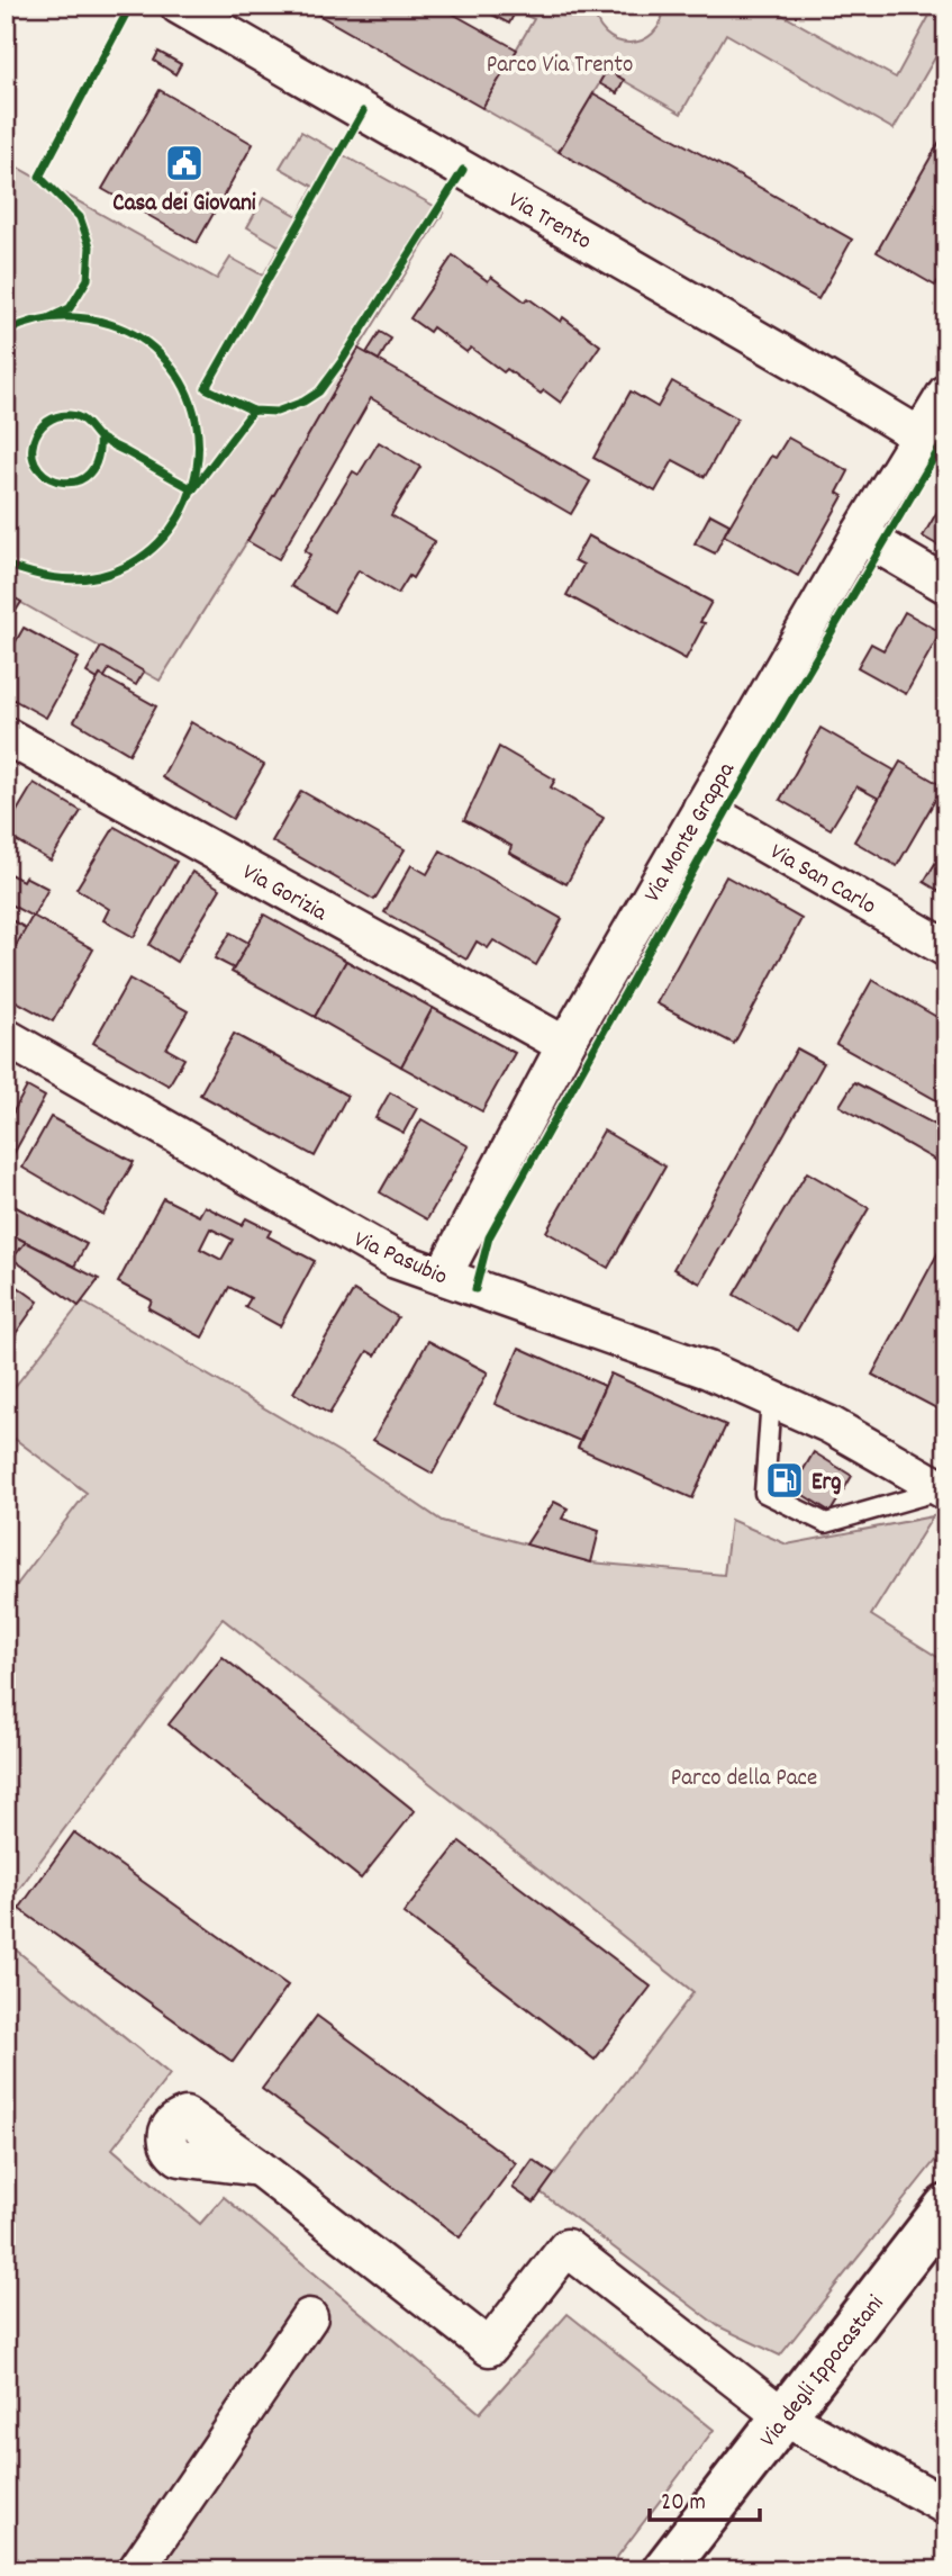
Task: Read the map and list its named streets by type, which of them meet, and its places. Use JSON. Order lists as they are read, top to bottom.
{
  "streets": {
    "street": [
      "Via Trento",
      "Via Monte Grappa",
      "Via San Carlo",
      "Via Gorizia",
      "Via Pasubio",
      "Via degli Ippocastani"
    ]
  },
  "crossings": [
    ["Via Trento", "Via Monte Grappa"],
    ["Via Monte Grappa", "Via San Carlo"],
    ["Via Monte Grappa", "Via Gorizia"],
    ["Via Monte Grappa", "Via Pasubio"]
  ],
  "parks": ["Parco Via Trento", "Parco della Pace"],
  "places": {
    "public building": ["Casa dei Giovani"],
    "fuel station": ["Erg"]
  },
  "scale_bar": "20 m"
}
